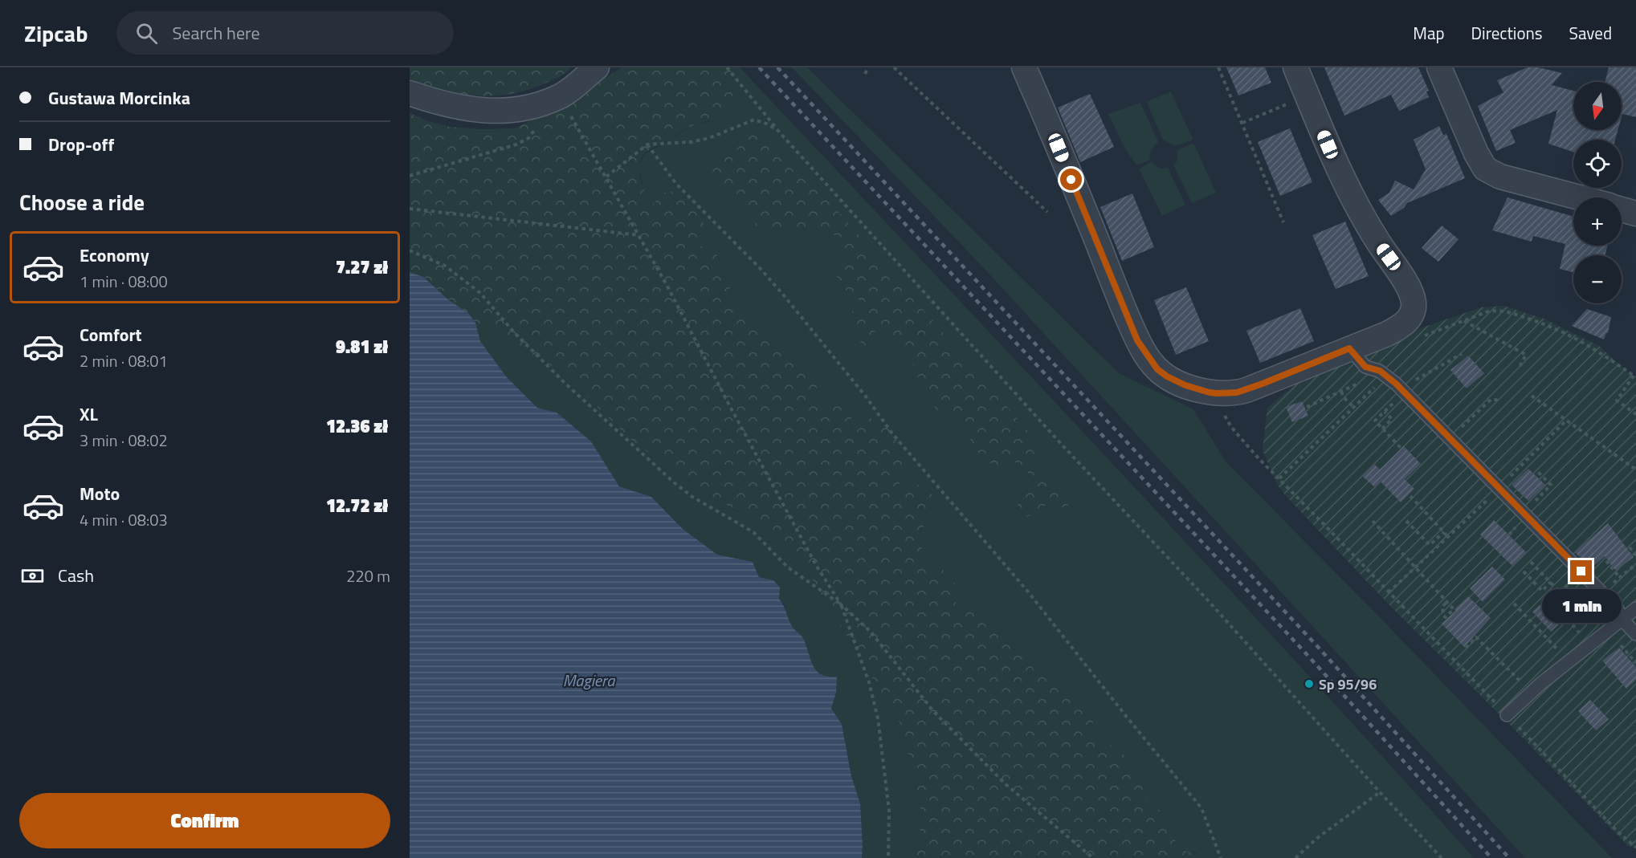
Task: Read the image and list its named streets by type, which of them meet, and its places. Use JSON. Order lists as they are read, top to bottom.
{
  "water": ["Magiera"],
  "places": ["Sp 95/96"],
  "north": "bottom",
  "page": {
    "header": "Zipcab",
    "search": "Search here",
    "nav": ["Map", "Directions", "Saved"],
    "banner": ["Gustawa Morcinka", "Drop-off"],
    "map_buttons": ["+", "−"],
    "heading": "Choose a ride",
    "list": [
      {
        "name": "Economy",
        "note": "1 min · 08:00",
        "value": "7.27 zł"
      },
      {
        "name": "Comfort",
        "note": "2 min · 08:01",
        "value": "9.81 zł"
      },
      {
        "name": "XL",
        "note": "3 min · 08:02",
        "value": "12.36 zł"
      },
      {
        "name": "Moto",
        "note": "4 min · 08:03",
        "value": "12.72 zł"
      }
    ],
    "pay": ["Cash", "220 m"],
    "bubble": "1 min",
    "buttons": "Confirm"
  }
}
